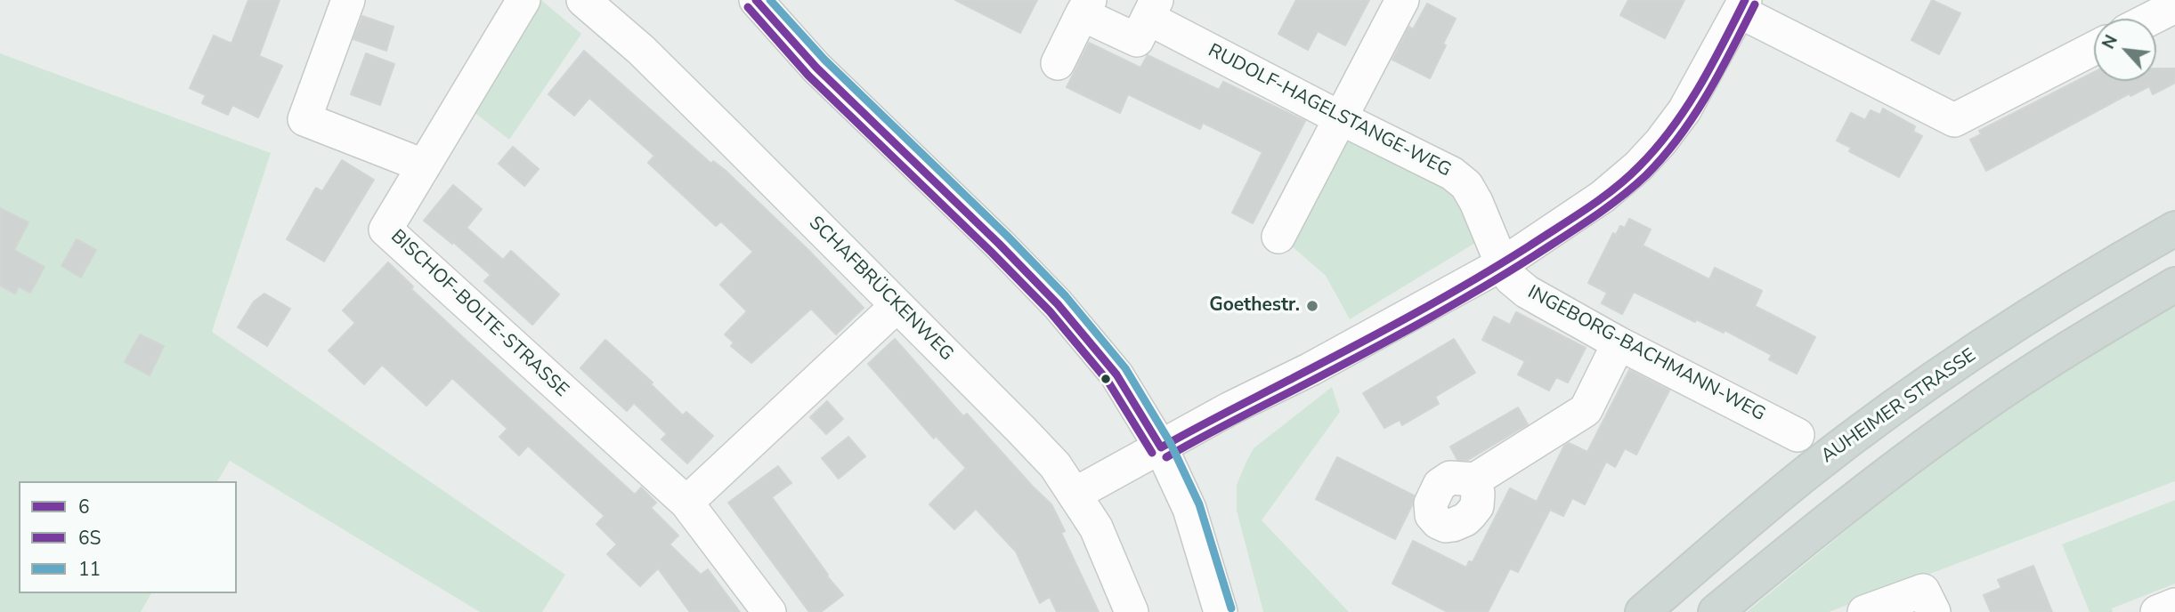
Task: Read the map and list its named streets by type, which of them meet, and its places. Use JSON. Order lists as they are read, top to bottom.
{
  "streets": {
    "main road": ["AUHEIMER STRASSE"],
    "street": [
      "RUDOLF-HAGELSTANGE-WEG",
      "SCHAFBRÜCKENWEG",
      "BISCHOF-BOLTE-STRASSE",
      "INGEBORG-BACHMANN-WEG"
    ]
  },
  "crossings": [
    ["RUDOLF-HAGELSTANGE-WEG", "INGEBORG-BACHMANN-WEG"]
  ],
  "places": ["Goethestr."],
  "lines": ["transit line 6", "transit line 11", "transit line 6S"],
  "legend": ["6", "6S", "11"],
  "north": "top left"
}
